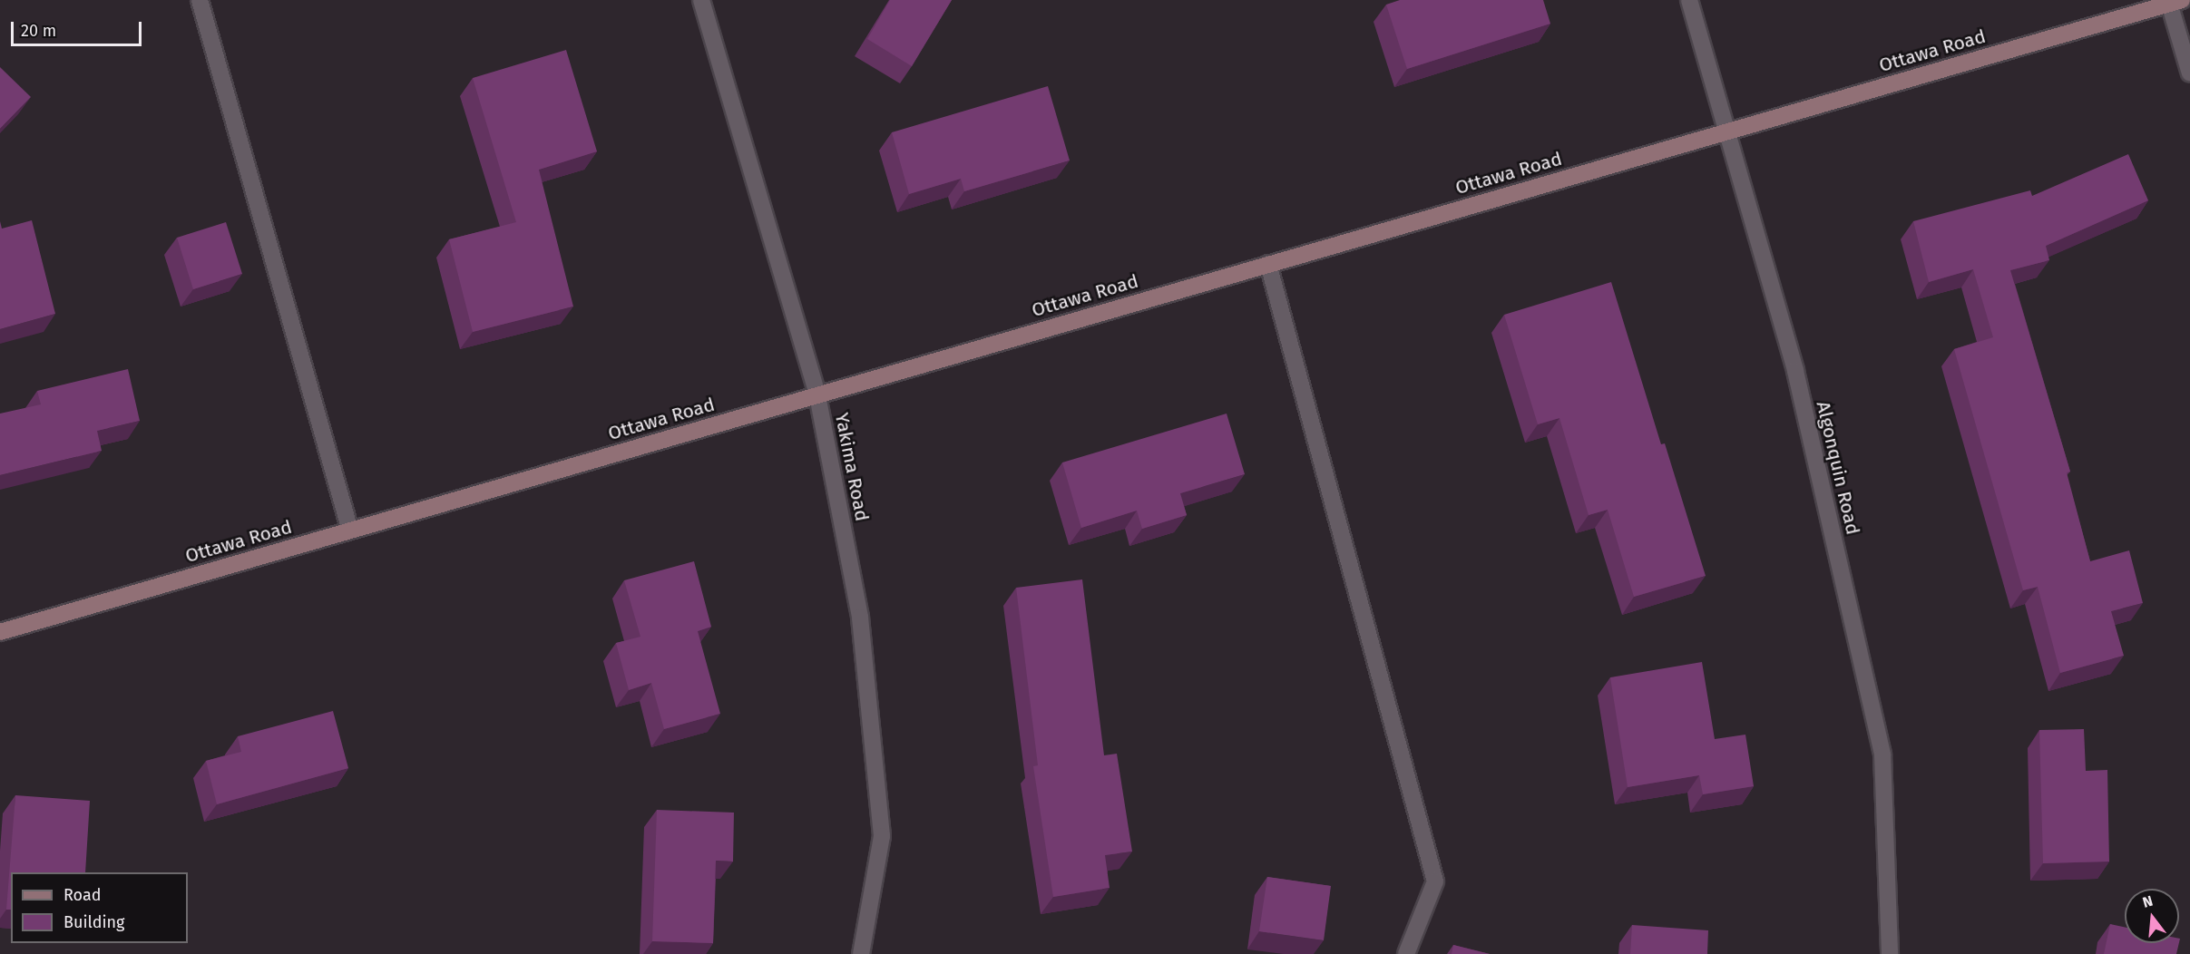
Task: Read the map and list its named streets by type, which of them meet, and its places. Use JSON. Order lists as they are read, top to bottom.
{
  "streets": {
    "street": ["Ottawa Road", "Yakima Road", "Algonquin Road"]
  },
  "crossings": [
    ["Ottawa Road", "Yakima Road"],
    ["Ottawa Road", "Algonquin Road"]
  ],
  "legend": ["Road", "Building"],
  "scale_bar": "20 m",
  "north": "top"
}
